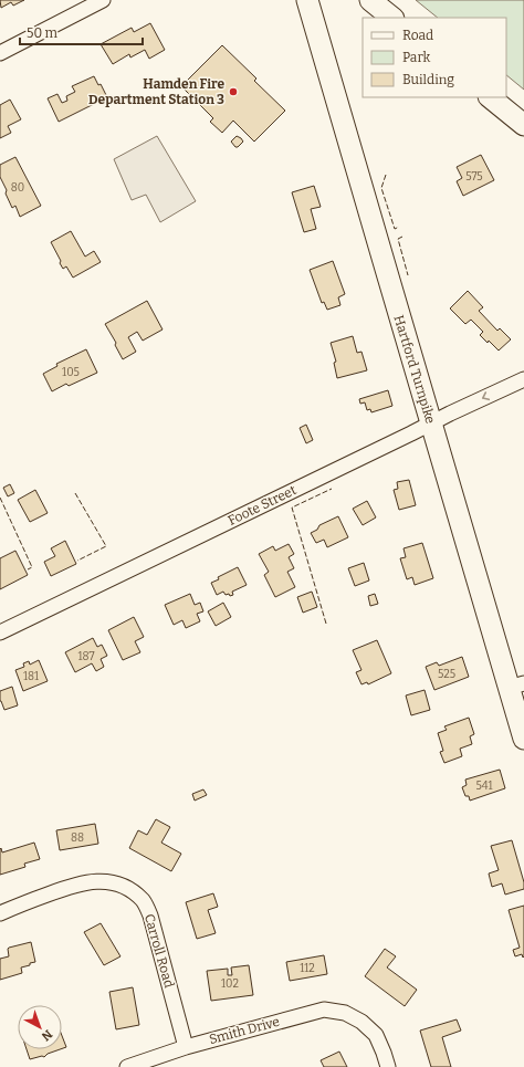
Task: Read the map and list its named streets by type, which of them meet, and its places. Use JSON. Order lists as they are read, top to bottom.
{
  "streets": {
    "main road": ["Hartford Turnpike"],
    "street": ["Foote Street", "Carroll Road", "Smith Drive"]
  },
  "crossings": [
    ["Hartford Turnpike", "Foote Street"],
    ["Carroll Road", "Smith Drive"]
  ],
  "places": ["Hamden Fire Department Station 3"],
  "house_numbers": [
    "575",
    "80",
    "105",
    "187",
    "525",
    "181",
    "541",
    "88",
    "112",
    "102"
  ],
  "legend": ["Road", "Park", "Building"],
  "scale_bar": "50 m",
  "north": "bottom right"
}
